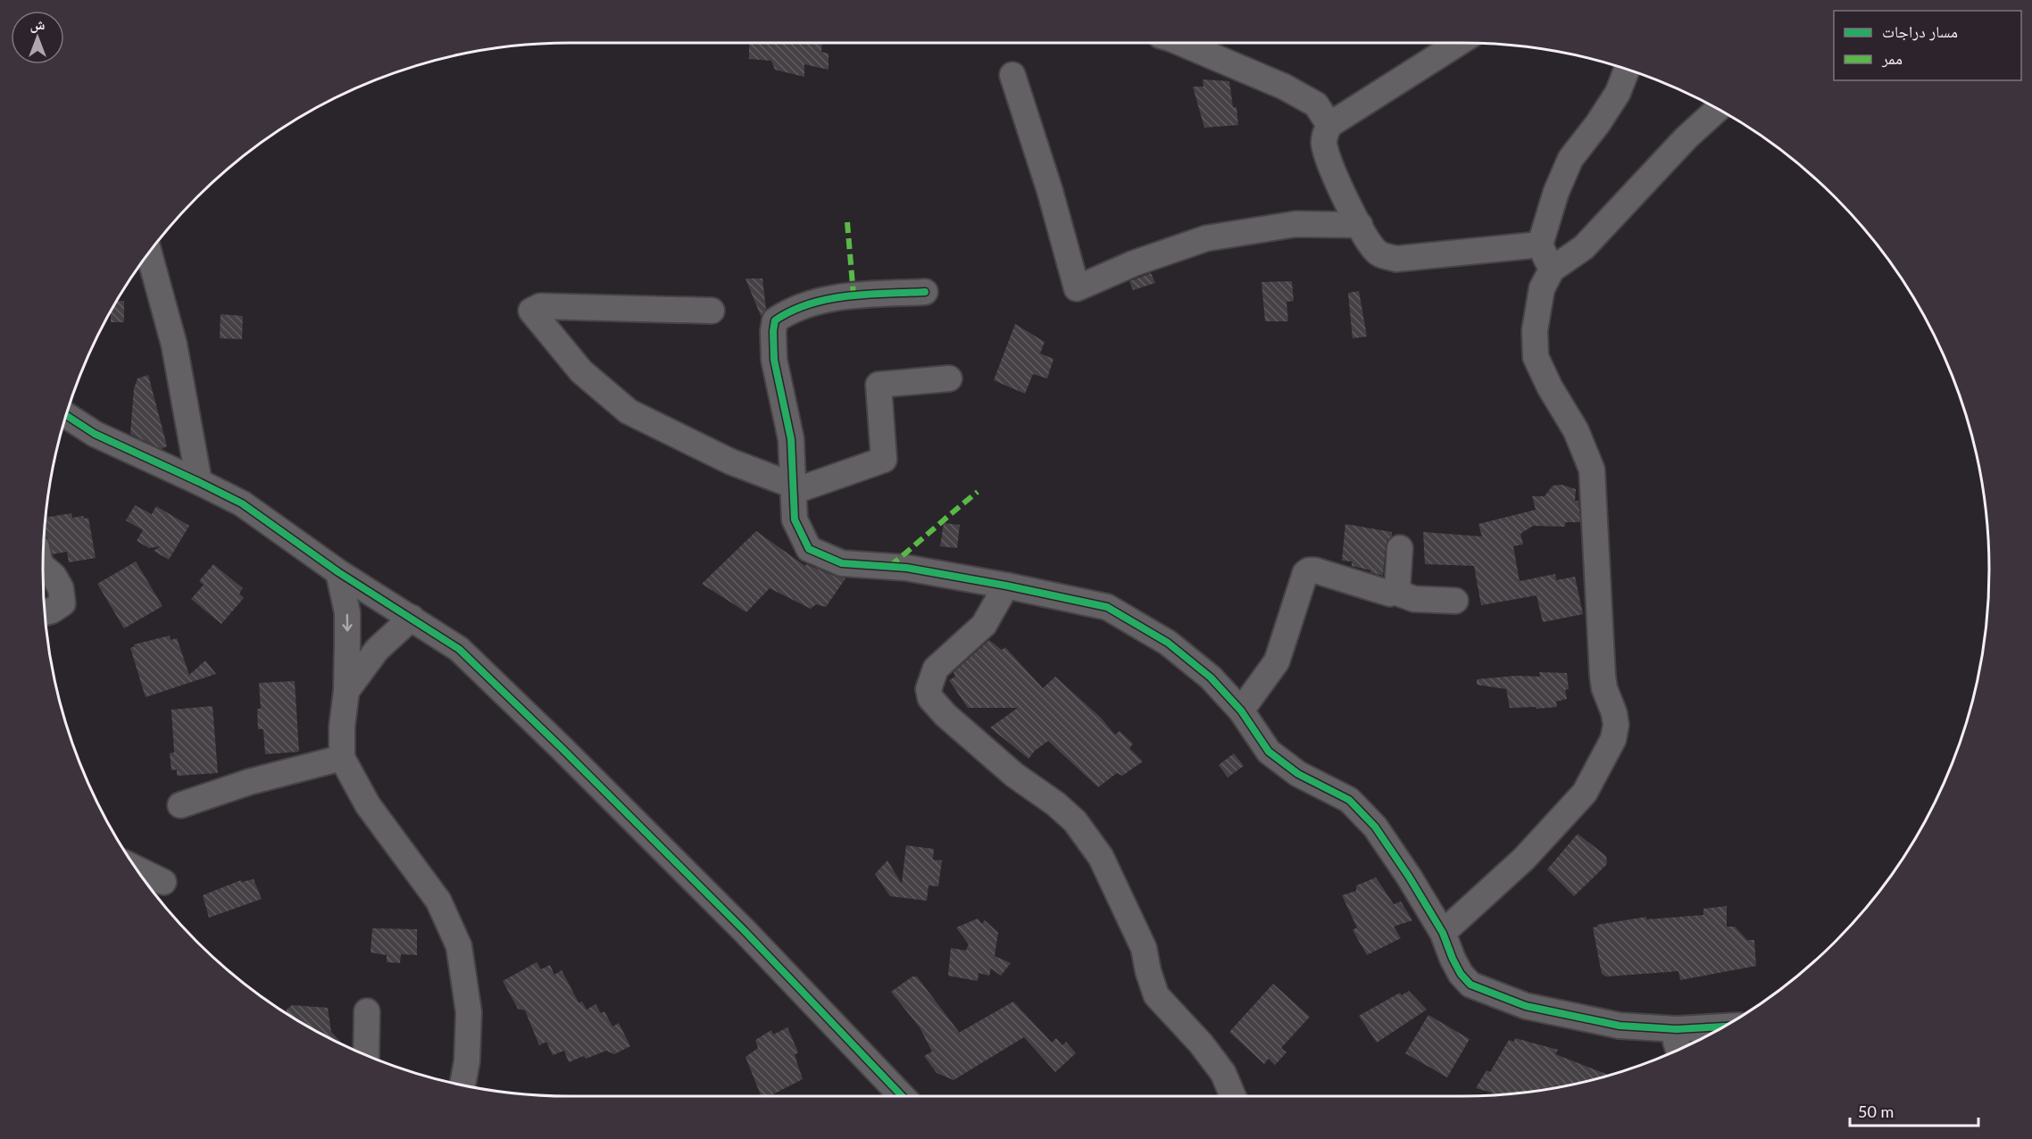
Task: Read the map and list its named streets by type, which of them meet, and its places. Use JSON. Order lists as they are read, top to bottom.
{
  "legend": ["مسار دراجات", "ممر"],
  "scale_bar": "50 m",
  "north": "top"
}
